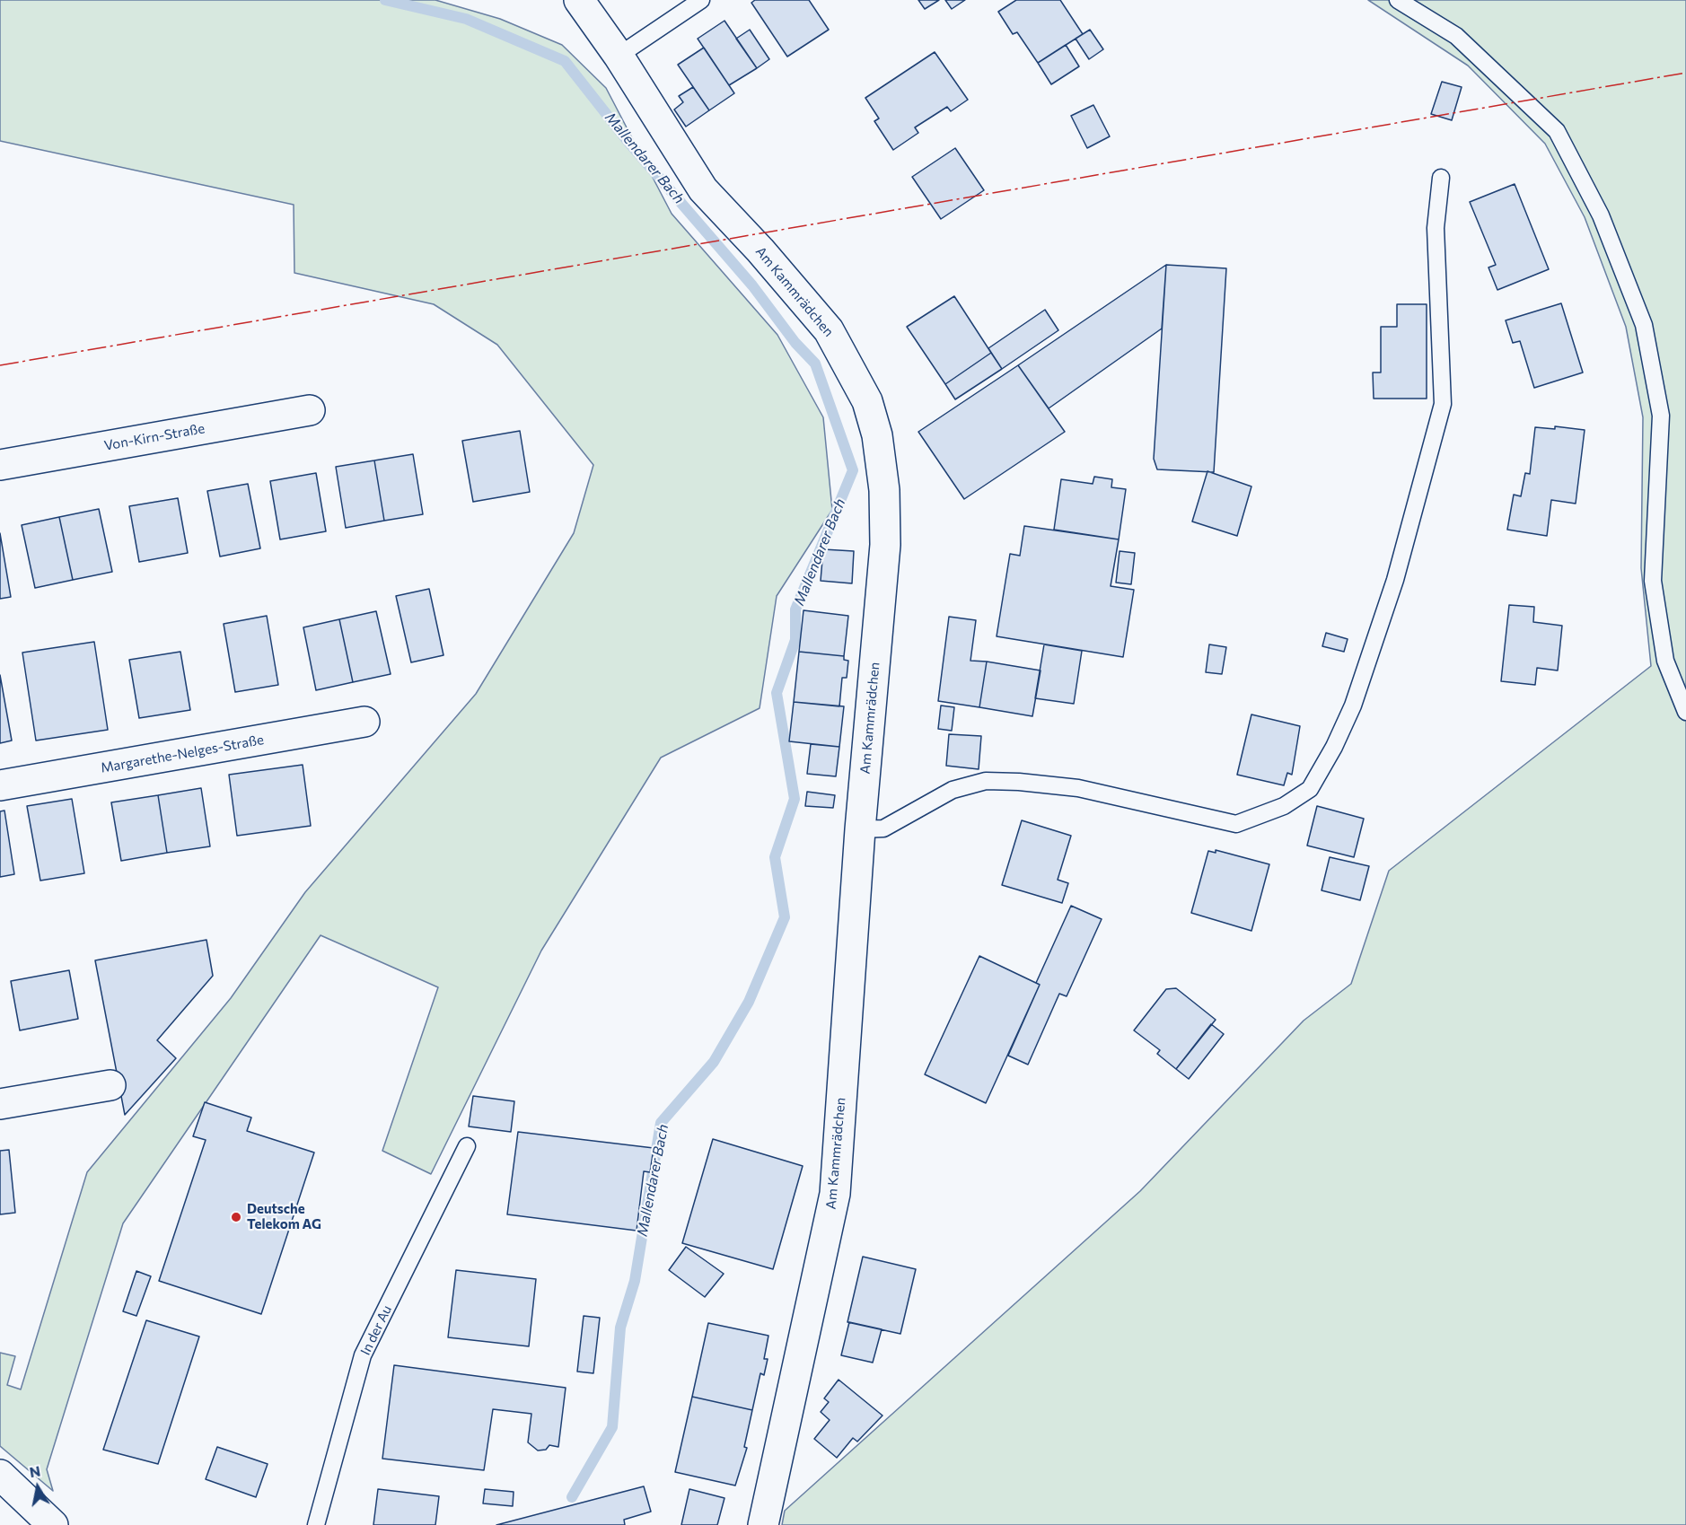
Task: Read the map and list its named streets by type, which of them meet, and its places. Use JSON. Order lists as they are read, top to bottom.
{
  "streets": {
    "street": ["Am Kammrädchen", "Von-Kirn-Straße", "Margarethe-Nelges-Straße"],
    "lane": ["In der Au"]
  },
  "water": ["Mallendarer Bach"],
  "places": ["Deutsche Telekom AG"],
  "north": "top"
}
